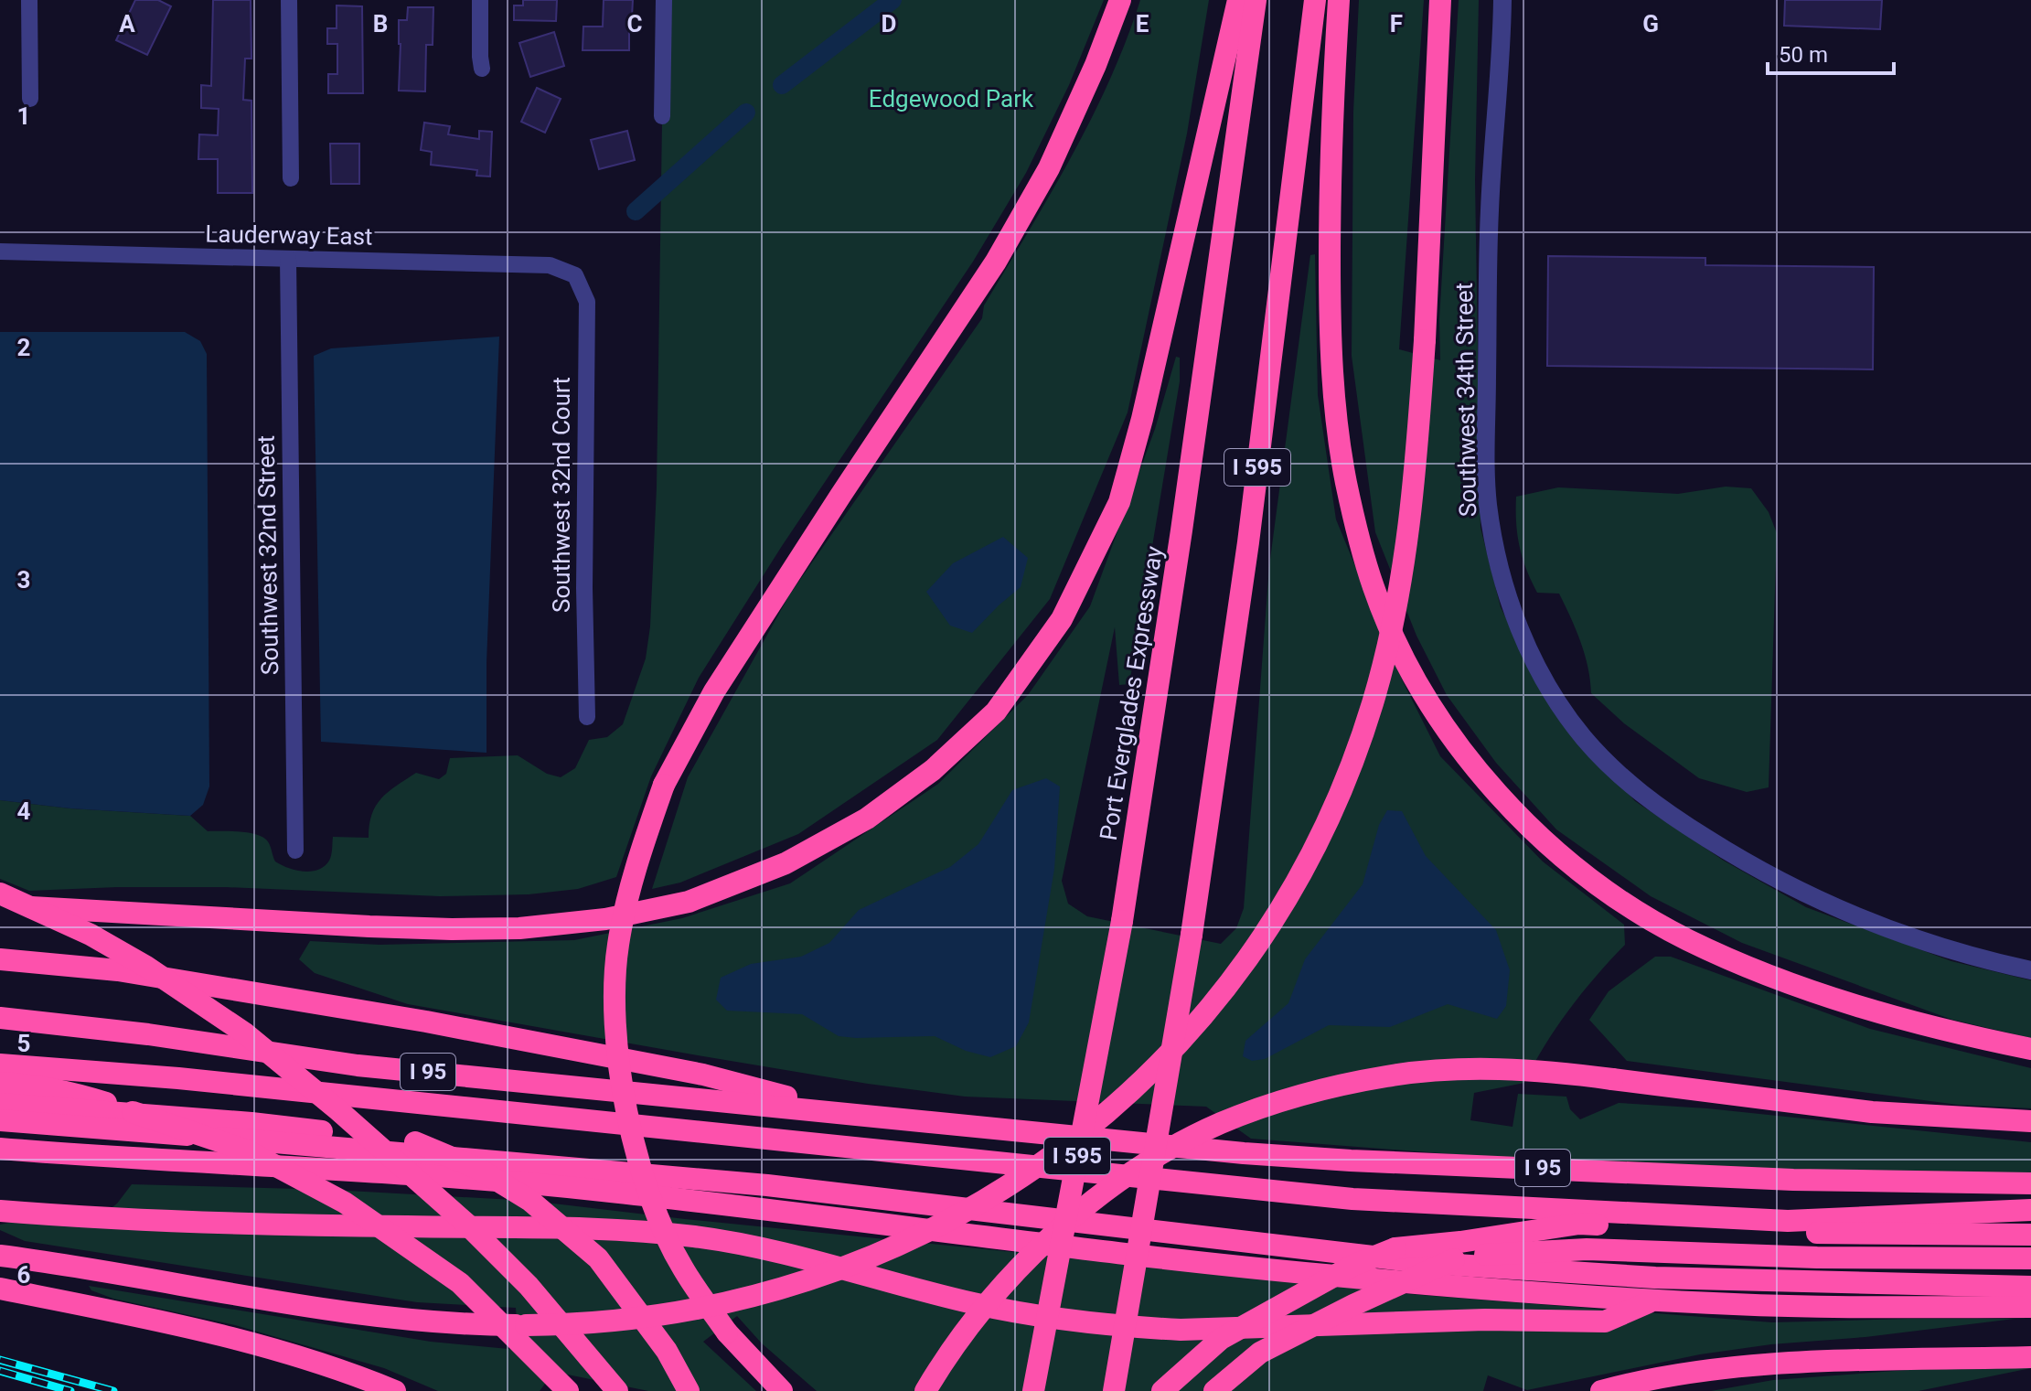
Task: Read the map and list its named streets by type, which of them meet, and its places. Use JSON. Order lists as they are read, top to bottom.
{
  "streets": {
    "highway": ["I 595", "Port Everglades Expressway", "I 95"],
    "street": [
      "Lauderway East",
      "Southwest 34th Street",
      "Southwest 32nd Court",
      "Southwest 32nd Street"
    ]
  },
  "crossings": [
    ["Lauderway East", "Southwest 32nd Court"],
    ["Lauderway East", "Southwest 32nd Street"]
  ],
  "parks": ["Edgewood Park"],
  "scale_bar": "50 m",
  "grid": {
    "columns": [
      "A",
      "B",
      "C",
      "D",
      "E",
      "F",
      "G"
    ],
    "rows": [
      "1",
      "2",
      "3",
      "4",
      "5",
      "6"
    ]
  }
}
